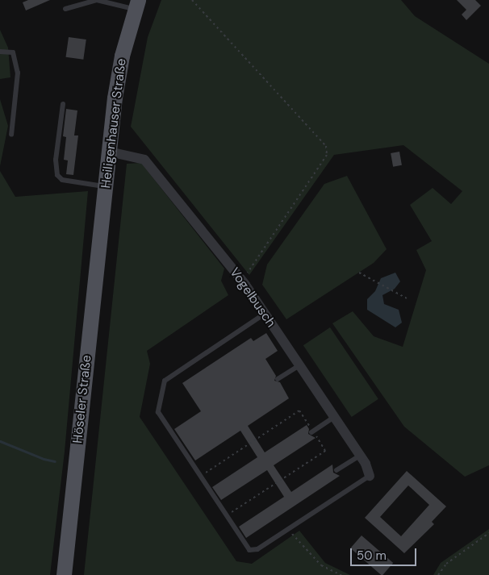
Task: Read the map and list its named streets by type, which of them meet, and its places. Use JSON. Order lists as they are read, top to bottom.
{
  "streets": {
    "main road": ["Heiligenhauser Straße", "Höseler Straße"],
    "street": ["Vogelbusch"]
  },
  "crossings": [
    ["Heiligenhauser Straße", "Vogelbusch"],
    ["Heiligenhauser Straße", "Höseler Straße"]
  ],
  "scale_bar": "50 m"
}
